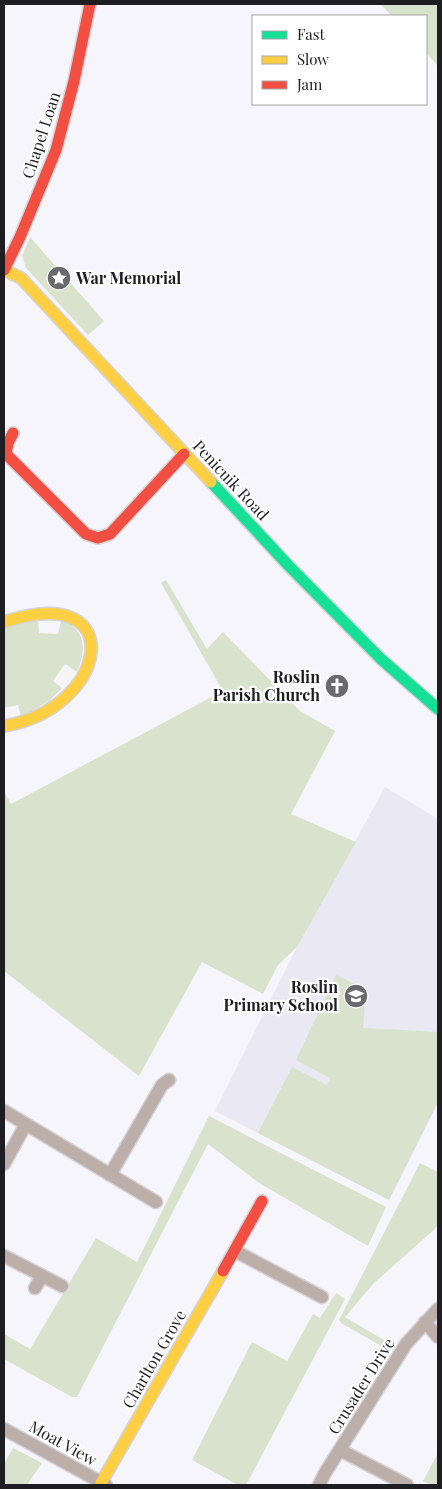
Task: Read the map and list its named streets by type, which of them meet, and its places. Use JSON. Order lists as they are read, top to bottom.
{
  "streets": {
    "street": [
      "Chapel Loan",
      "Penicuik Road",
      "Charlton Grove",
      "Crusader Drive",
      "Moat View"
    ]
  },
  "crossings": [
    ["Chapel Loan", "Penicuik Road"],
    ["Charlton Grove", "Moat View"]
  ],
  "places": {
    "place": ["War Memorial"],
    "church": ["Roslin Parish Church"],
    "school or university": ["Roslin Primary School"]
  },
  "legend": ["Fast", "Slow", "Jam"]
}
